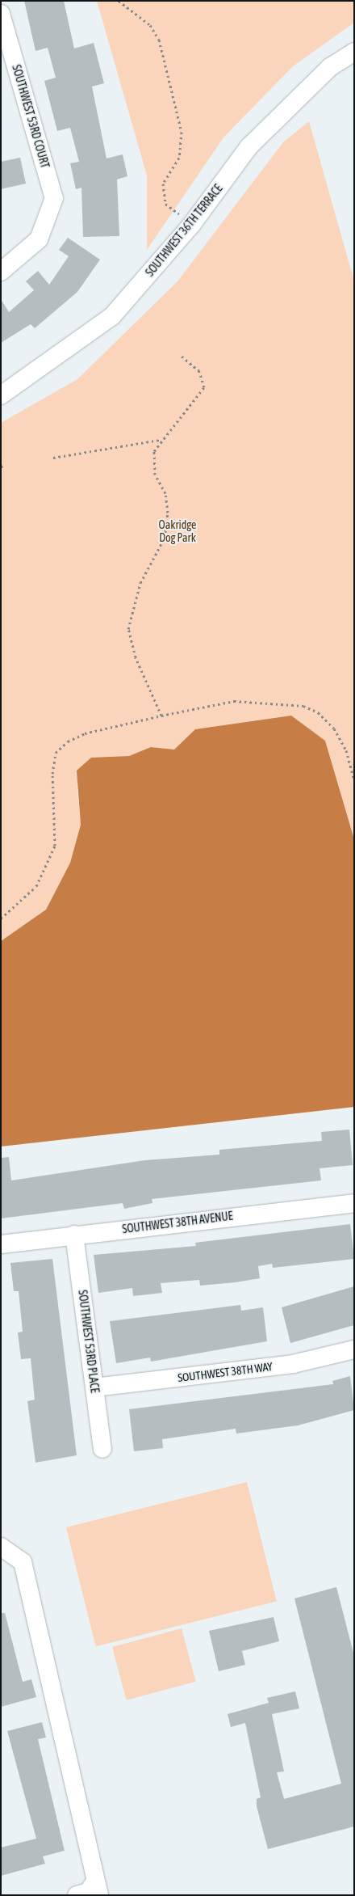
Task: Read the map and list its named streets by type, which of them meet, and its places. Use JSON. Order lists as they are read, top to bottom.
{
  "streets": {
    "street": [
      "SOUTHWEST 53RD COURT",
      "SOUTHWEST 36TH TERRACE",
      "SOUTHWEST 38TH AVENUE",
      "SOUTHWEST 53RD PLACE",
      "SOUTHWEST 38TH WAY"
    ]
  },
  "crossings": [
    ["SOUTHWEST 38TH AVENUE", "SOUTHWEST 53RD PLACE"],
    ["SOUTHWEST 53RD PLACE", "SOUTHWEST 38TH WAY"]
  ],
  "parks": ["Oakridge Dog Park"]
}
